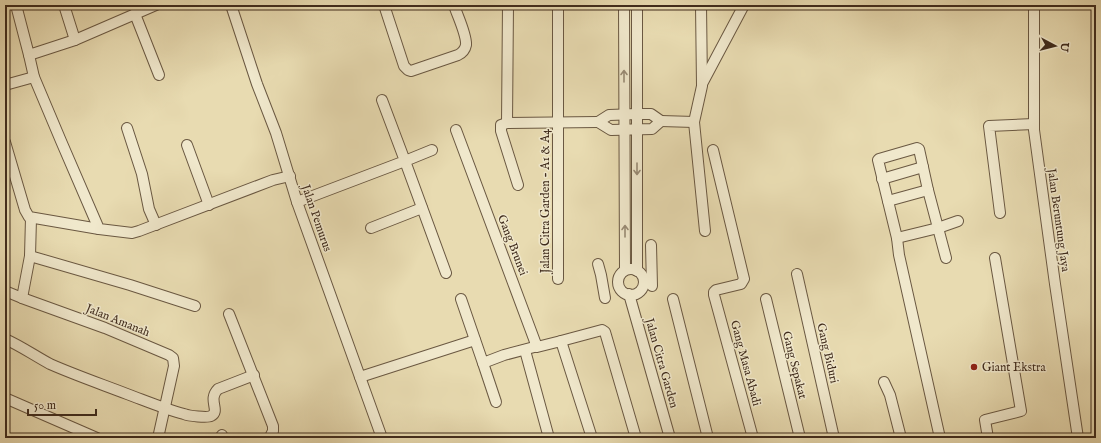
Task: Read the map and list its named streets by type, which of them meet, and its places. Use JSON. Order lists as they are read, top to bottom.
{
  "streets": {
    "street": [
      "Jalan Citra Garden - A1 & A4",
      "Jalan Pemurus",
      "Jalan Beruntung Jaya",
      "Gang Brunei",
      "Jalan Amanah",
      "Gang Biduri",
      "Jalan Citra Garden",
      "Gang Masa Abadi",
      "Gang Sepakat"
    ]
  },
  "places": ["Giant Ekstra"],
  "scale_bar": "50 m",
  "north": "right"
}
